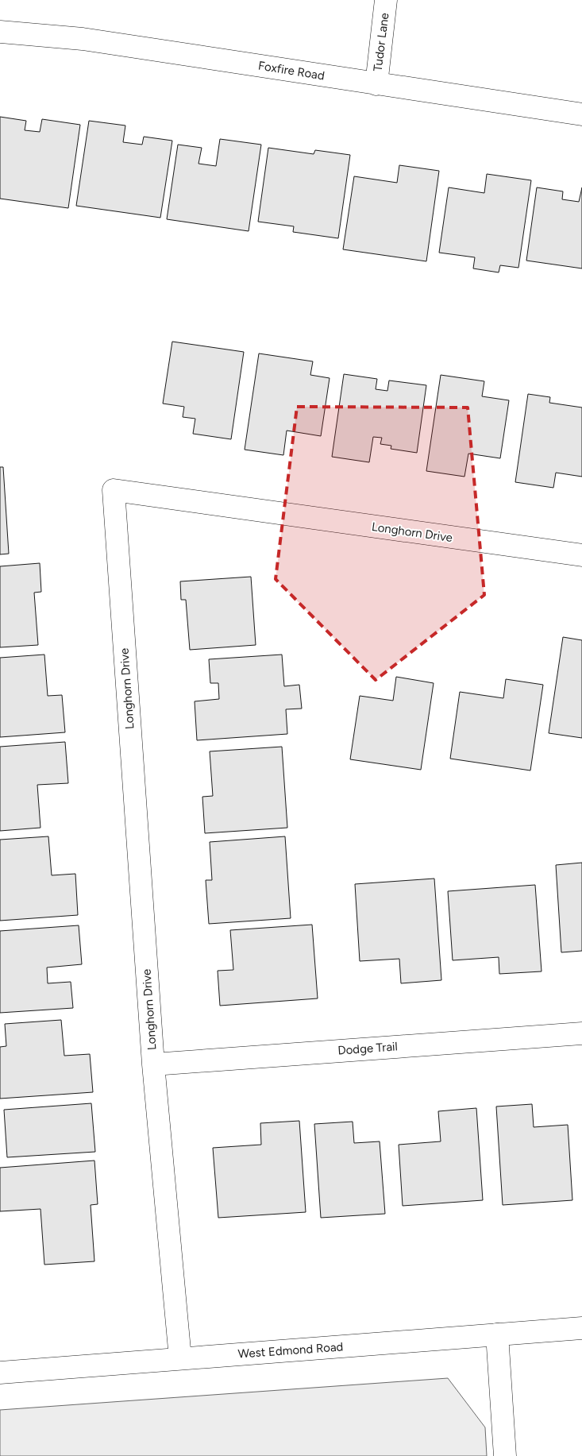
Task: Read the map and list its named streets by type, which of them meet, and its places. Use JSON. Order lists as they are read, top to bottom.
{
  "streets": {
    "street": [
      "Tudor Lane",
      "Foxfire Road",
      "Longhorn Drive",
      "Dodge Trail",
      "West Edmond Road"
    ]
  },
  "crossings": [
    ["Tudor Lane", "Foxfire Road"],
    ["Longhorn Drive", "Dodge Trail"],
    ["Longhorn Drive", "West Edmond Road"]
  ]
}
